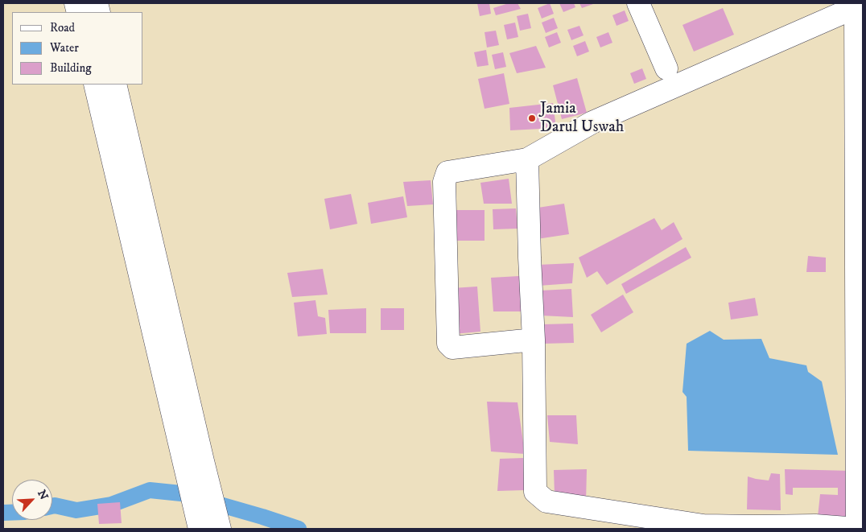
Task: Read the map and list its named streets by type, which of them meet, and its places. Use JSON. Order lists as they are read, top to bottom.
{
  "places": ["Jamia Darul Uswah"],
  "legend": ["Road", "Water", "Building"],
  "north": "top right"
}
